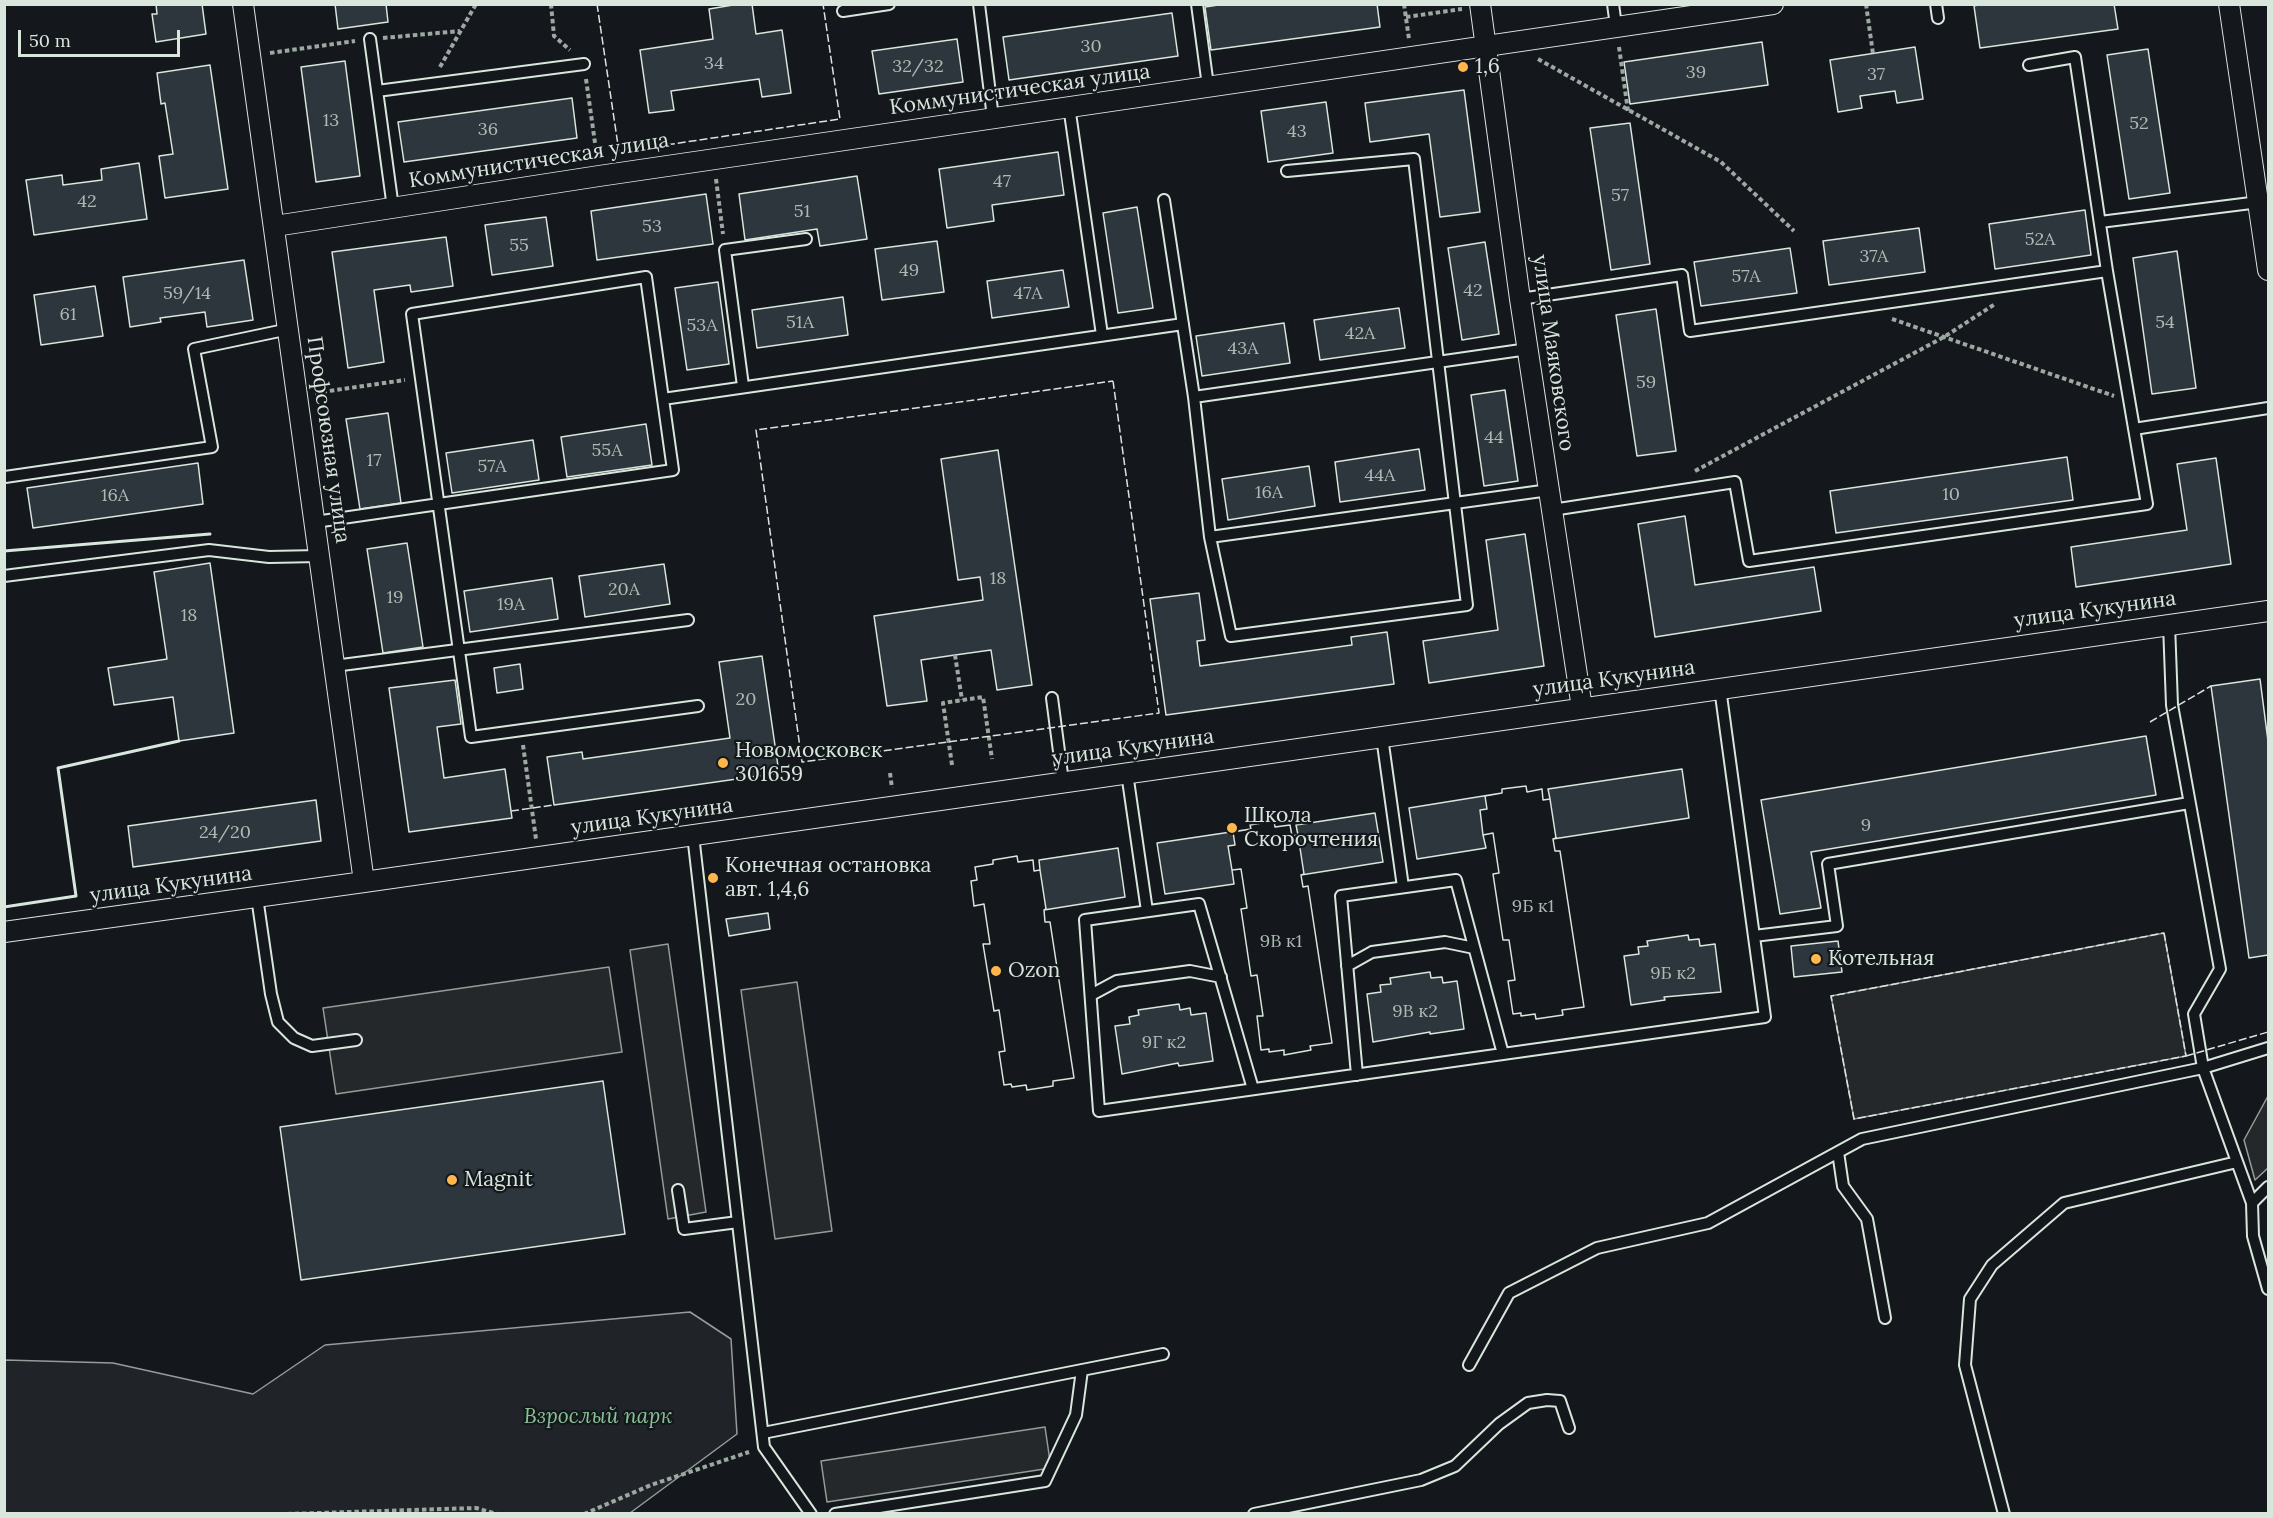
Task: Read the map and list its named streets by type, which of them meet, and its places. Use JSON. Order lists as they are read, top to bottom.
{
  "streets": {
    "street": [
      "Коммунистическая улица",
      "улица Маяковского",
      "Профсоюзная улица",
      "улица Кукунина"
    ]
  },
  "crossings": [
    ["Коммунистическая улица", "улица Маяковского"],
    ["Коммунистическая улица", "Профсоюзная улица"],
    ["улица Маяковского", "улица Кукунина"],
    ["Профсоюзная улица", "улица Кукунина"]
  ],
  "parks": ["Взрослый парк"],
  "places": [
    "1,6",
    "Новомосковск 301659",
    "Школа Скорочтения",
    "Конечная остановка авт. 1,4,6",
    "Котельная",
    "Ozon",
    "Magnit"
  ],
  "house_numbers": [
    "30",
    "34",
    "32/32",
    "39",
    "37",
    "13",
    "52",
    "36",
    "43",
    "47",
    "57",
    "42",
    "51",
    "53",
    "52А",
    "55",
    "37А",
    "49",
    "57А",
    "42",
    "59/14",
    "47А",
    "61",
    "51А",
    "54",
    "53А",
    "42А",
    "43А",
    "59",
    "44",
    "55А",
    "17",
    "57А",
    "44А",
    "16А",
    "10",
    "16А",
    "18",
    "20А",
    "19",
    "19А",
    "18",
    "20",
    "9",
    "24/20",
    "9Б к1",
    "9В к1",
    "9Б к2",
    "9В к2",
    "9Г к2"
  ],
  "scale_bar": "50 m"
}
